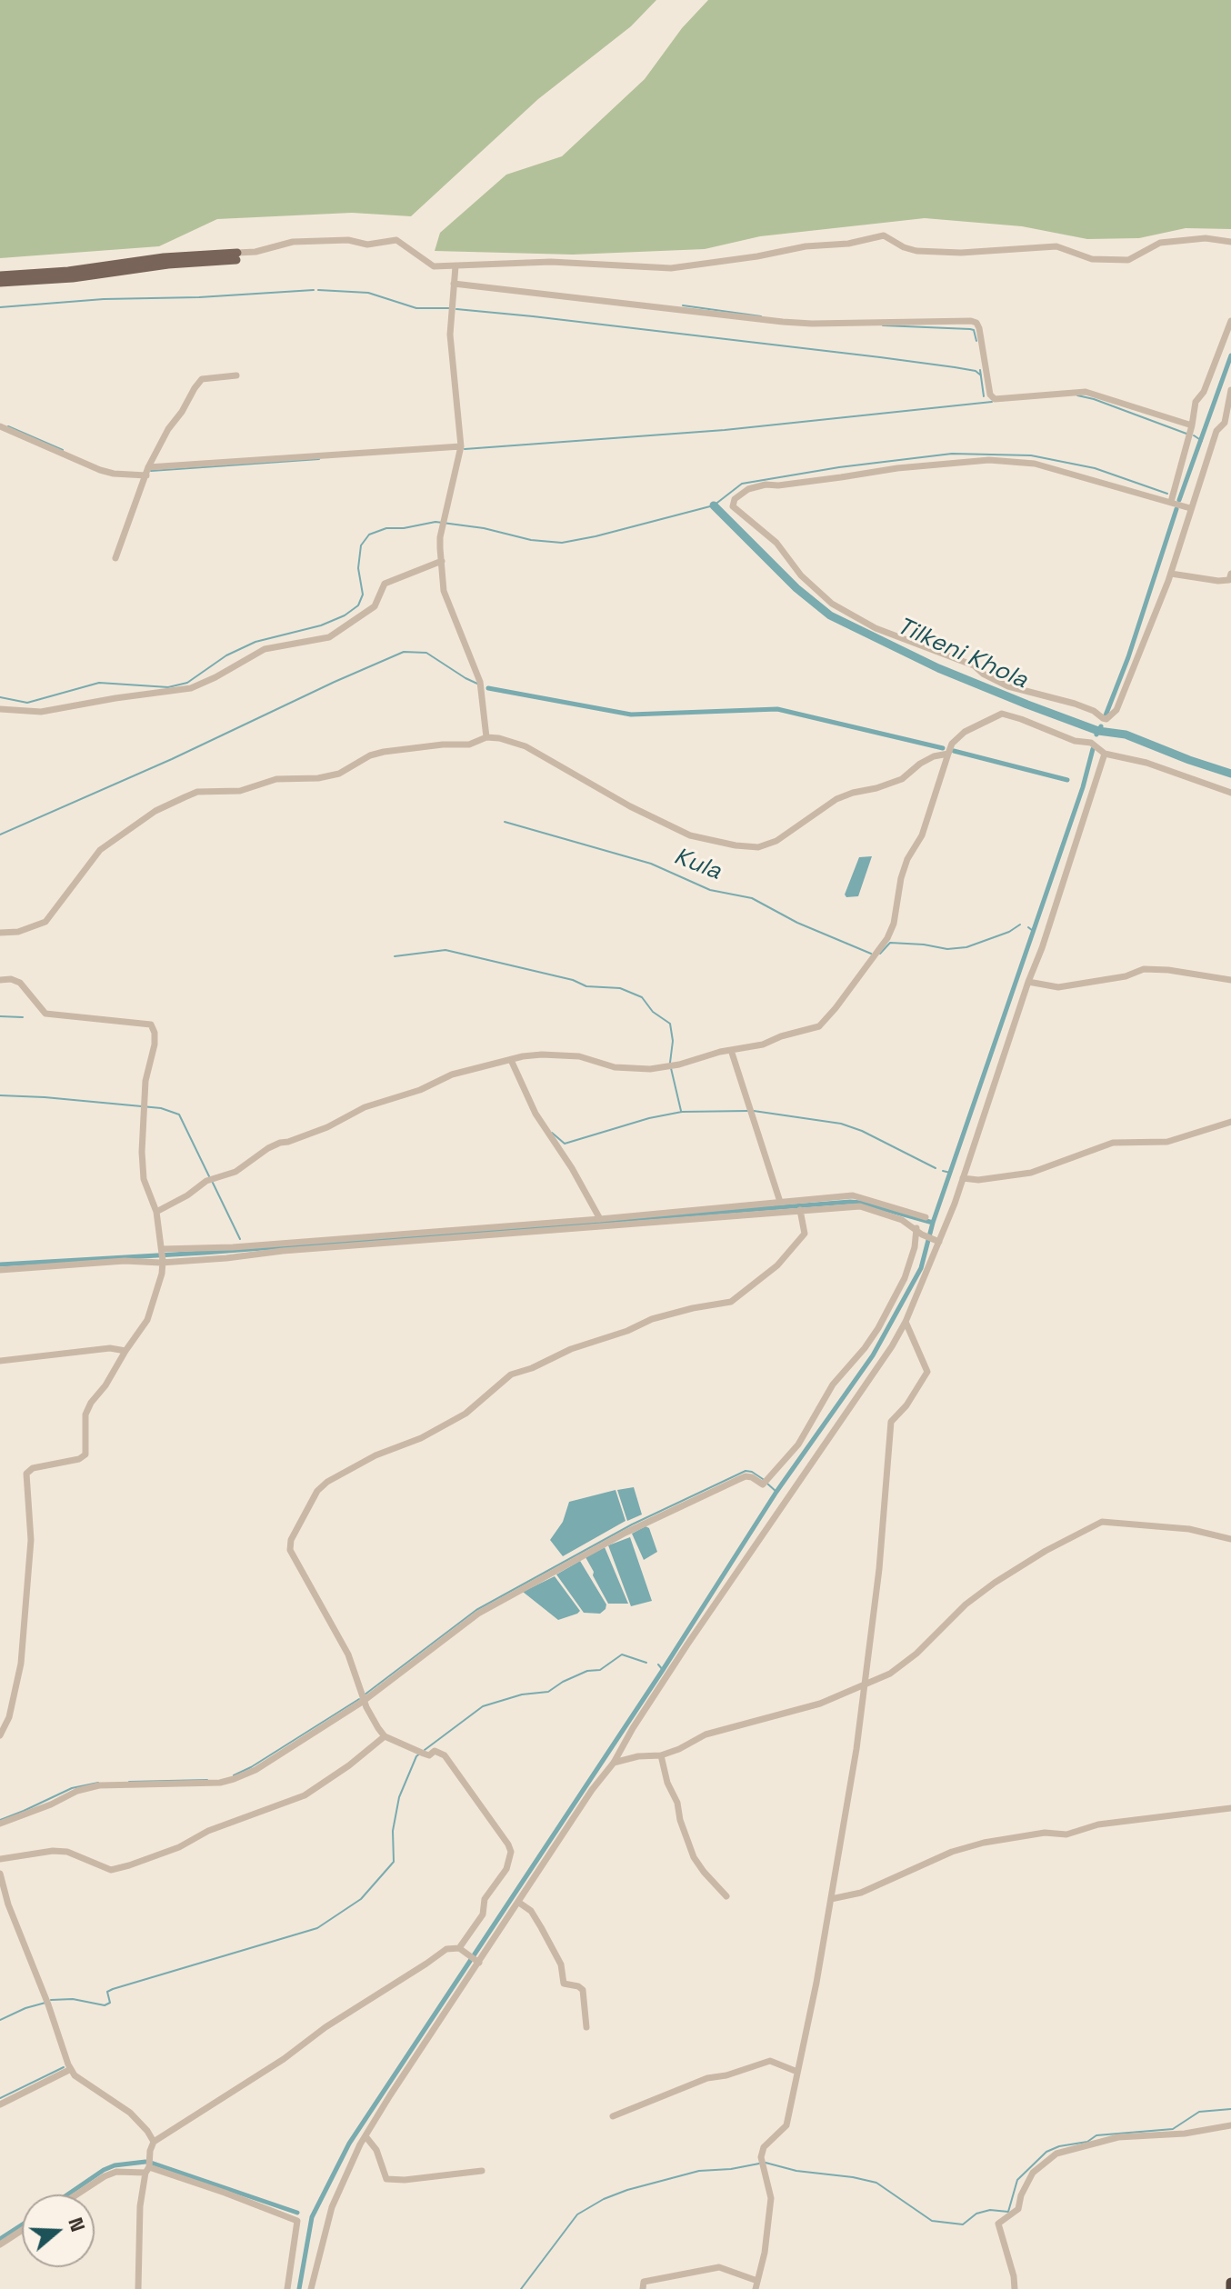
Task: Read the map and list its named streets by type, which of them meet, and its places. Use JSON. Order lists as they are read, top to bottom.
{
  "water": ["Tilkeni Khola", "Kula"],
  "north": "right"
}
